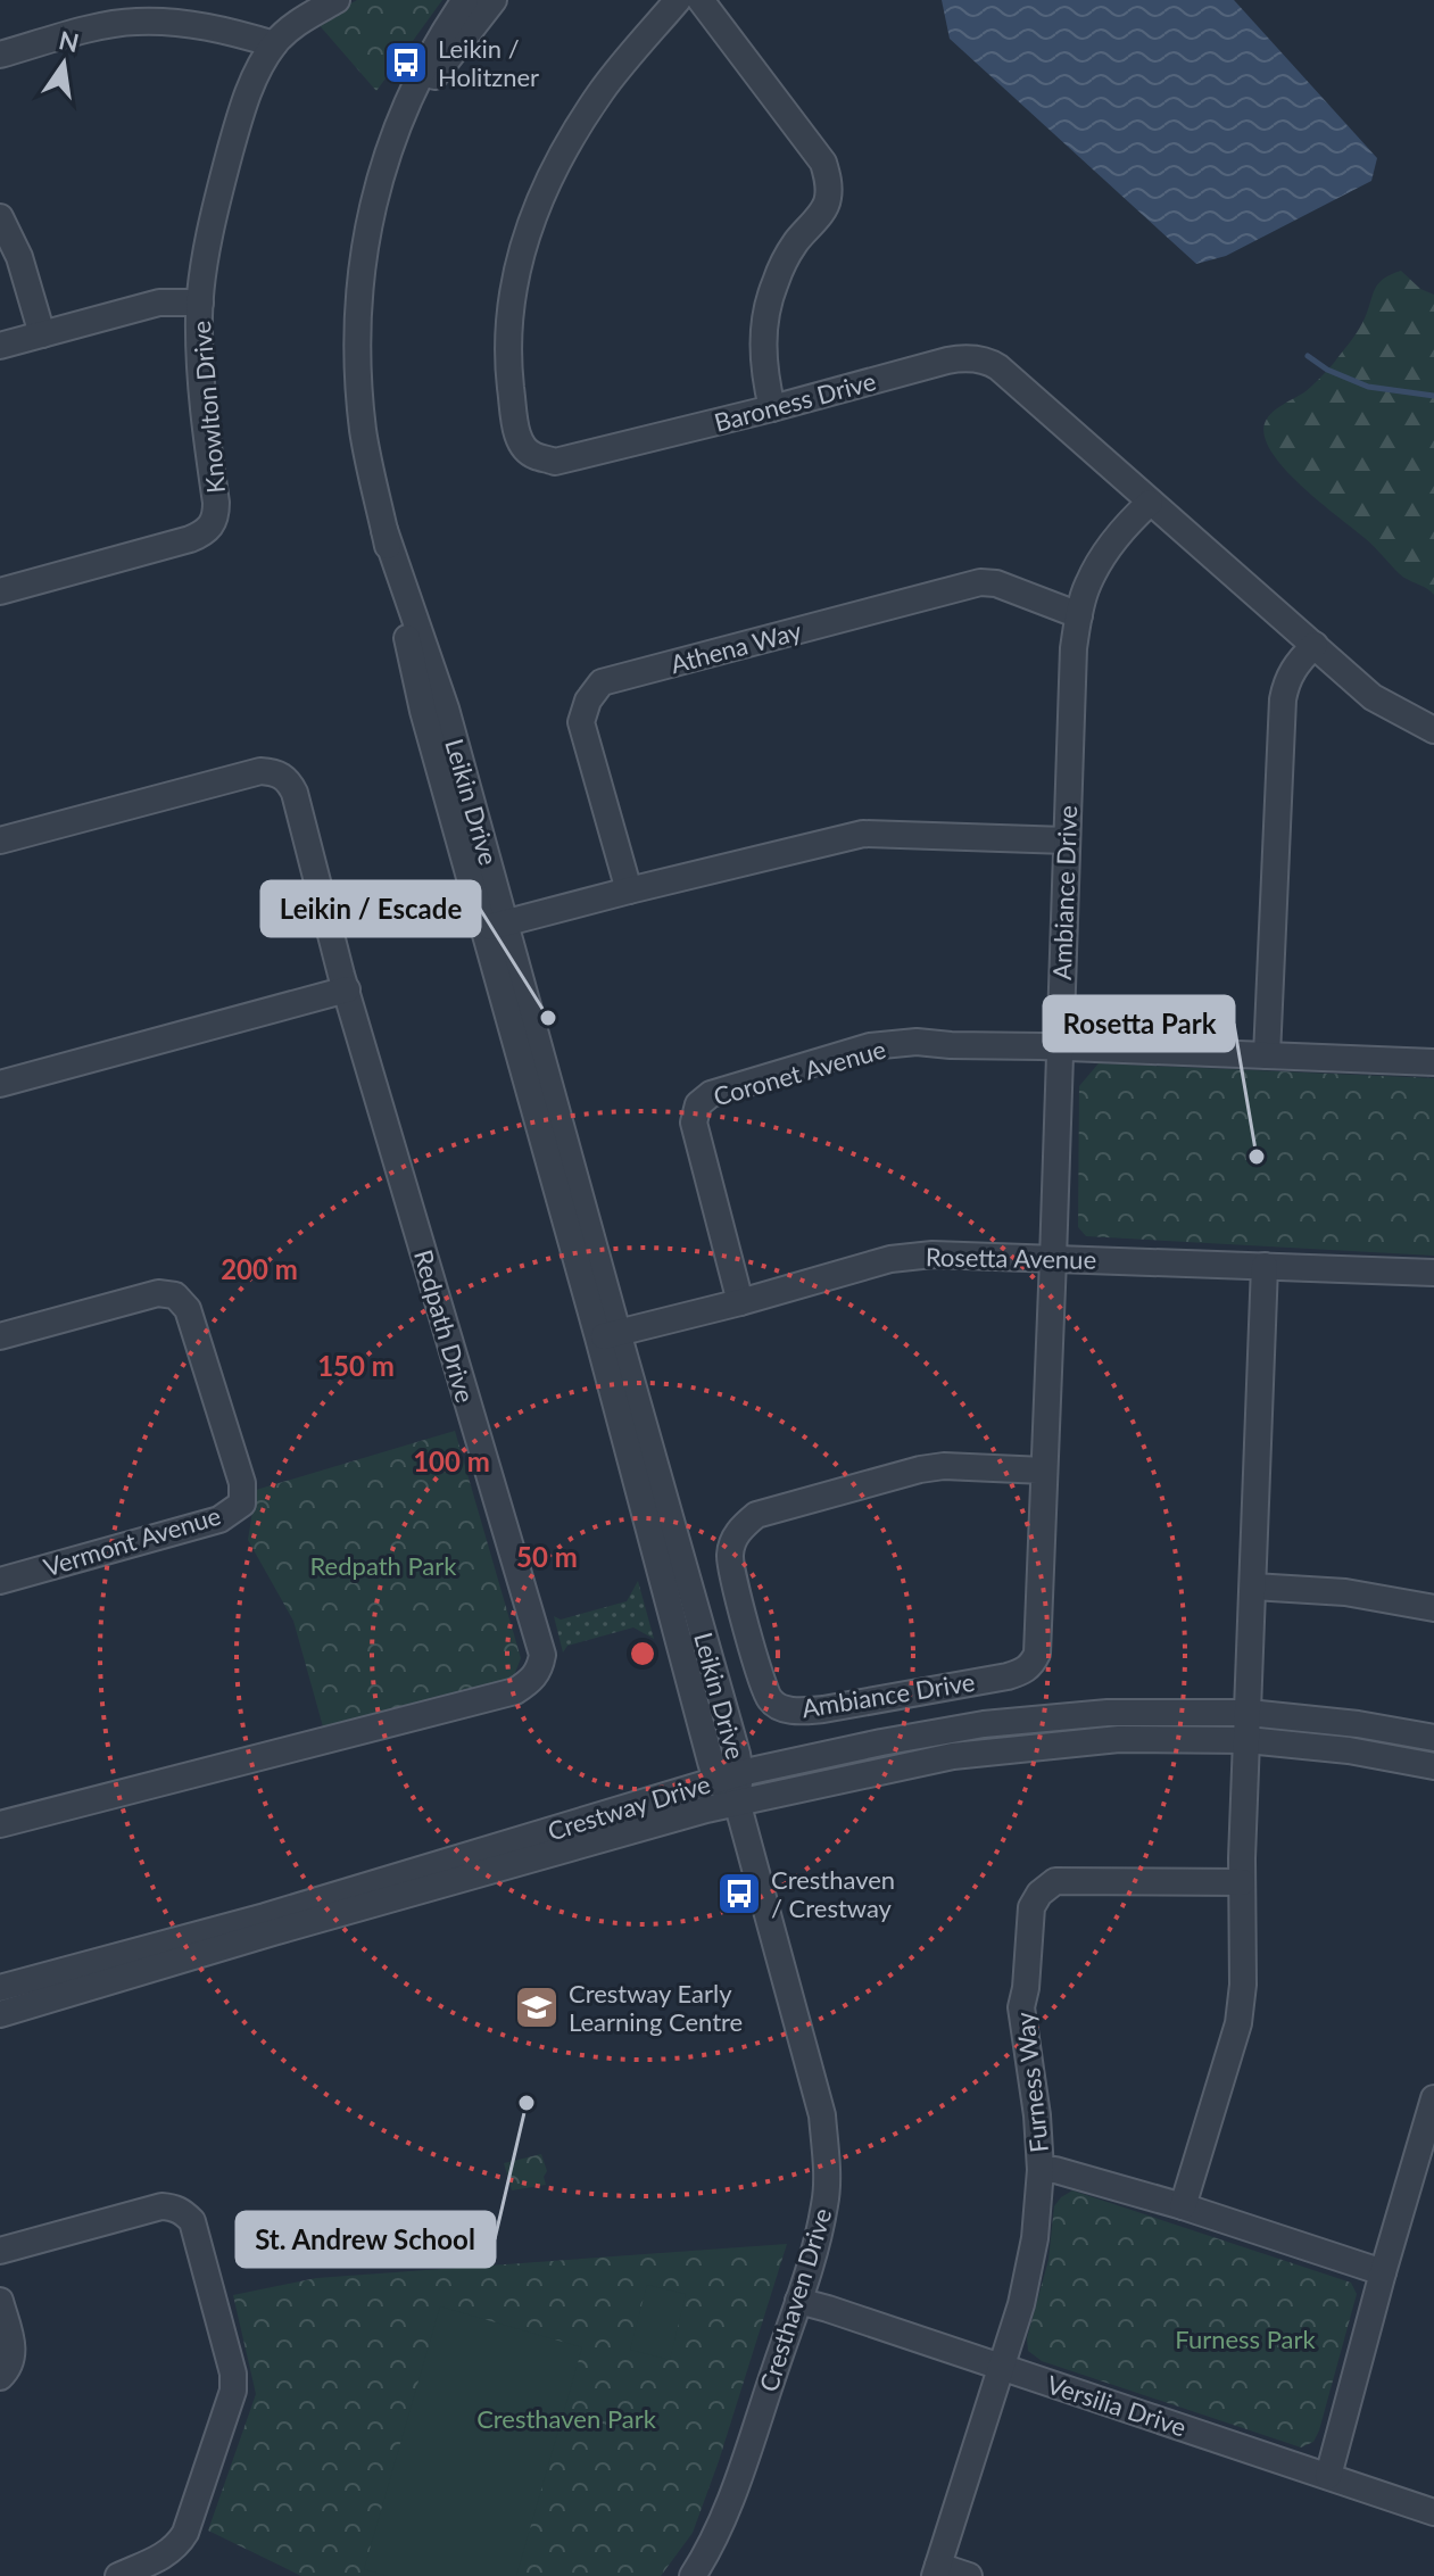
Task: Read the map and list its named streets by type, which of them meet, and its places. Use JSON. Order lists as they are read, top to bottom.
{
  "streets": {
    "street": [
      "Baroness Drive",
      "Knowlton Drive",
      "Athena Way",
      "Leikin Drive",
      "Ambiance Drive",
      "Coronet Avenue",
      "Rosetta Avenue",
      "Redpath Drive",
      "Vermont Avenue",
      "Crestway Drive",
      "Furness Way",
      "Cresthaven Drive",
      "Versilia Drive"
    ]
  },
  "crossings": [
    ["Baroness Drive", "Ambiance Drive"],
    ["Athena Way", "Ambiance Drive"],
    ["Leikin Drive", "Rosetta Avenue"],
    ["Leikin Drive", "Crestway Drive"],
    ["Leikin Drive", "Cresthaven Drive"],
    ["Ambiance Drive", "Coronet Avenue"],
    ["Ambiance Drive", "Rosetta Avenue"],
    ["Coronet Avenue", "Rosetta Avenue"],
    ["Crestway Drive", "Cresthaven Drive"],
    ["Furness Way", "Versilia Drive"],
    ["Cresthaven Drive", "Versilia Drive"]
  ],
  "parks": ["Redpath Park", "Furness Park", "Cresthaven Park"],
  "places": {
    "bus stop": ["Leikin / Holitzner", "Cresthaven / Crestway"],
    "other": ["Leikin / Escade", "Rosetta Park", "St. Andrew School"],
    "school or university": ["Crestway Early Learning Centre"]
  },
  "north": "top",
  "rings": [
    "200 m",
    "150 m",
    "100 m",
    "50 m"
  ]
}
